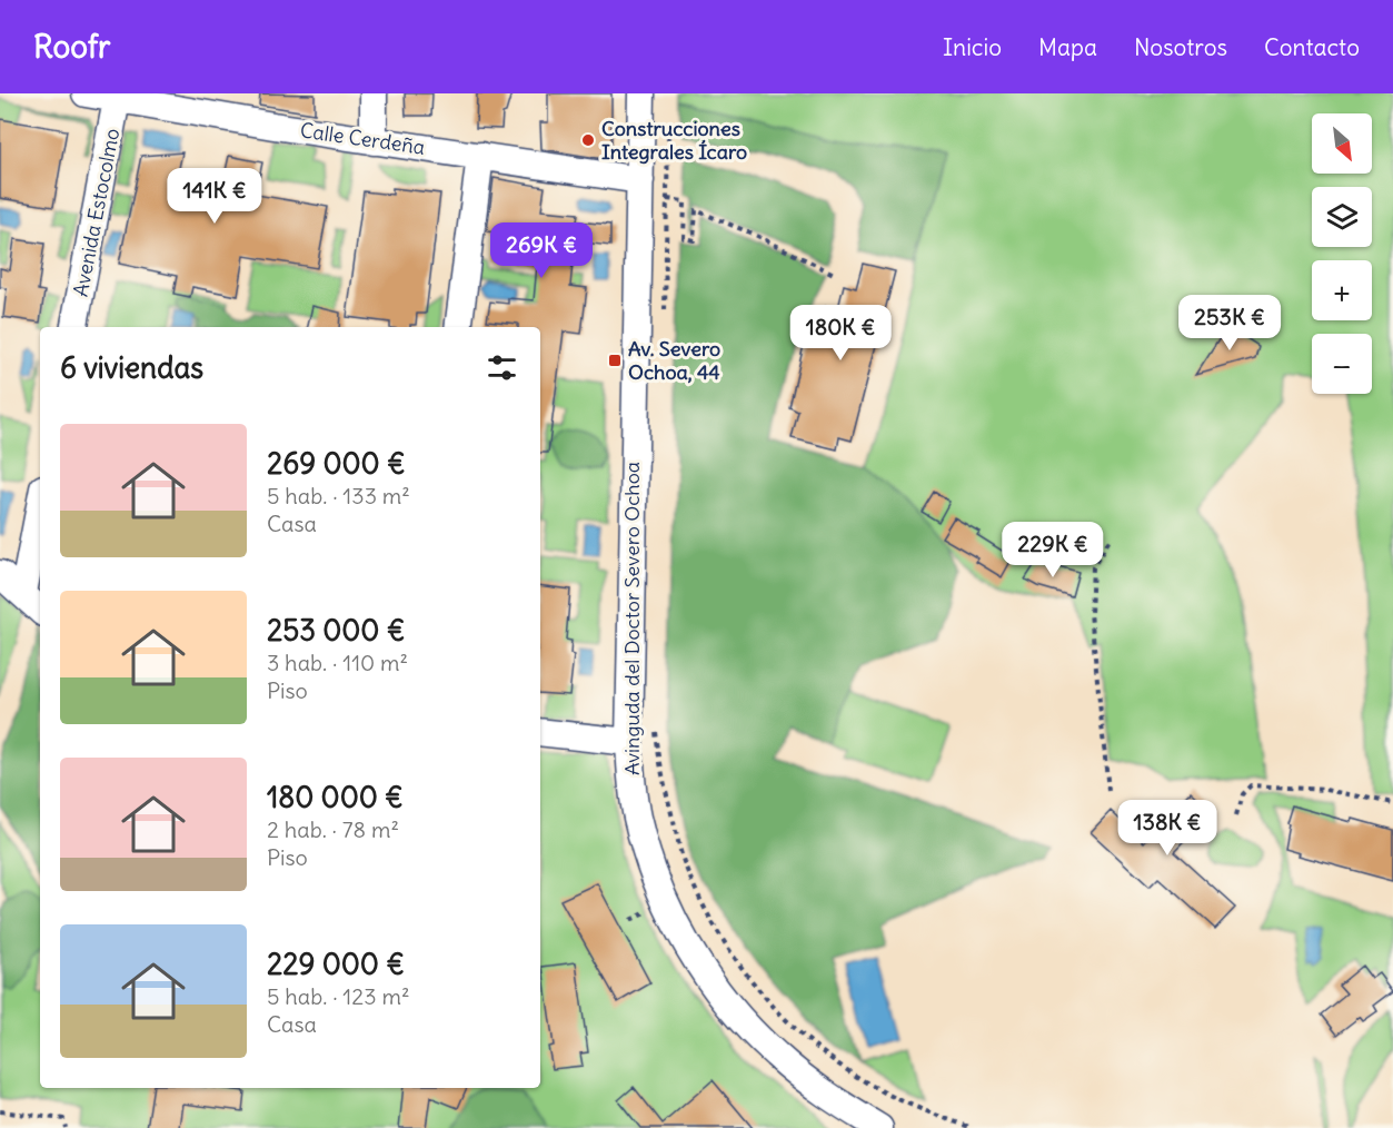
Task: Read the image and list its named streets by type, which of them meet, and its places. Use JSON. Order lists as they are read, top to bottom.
{
  "streets": {
    "street": ["Calle Cerdeña", "Avenida Estocolmo", "Avinguda del Doctor Severo Ochoa"]
  },
  "crossings": [
    ["Calle Cerdeña", "Avenida Estocolmo"],
    ["Calle Cerdeña", "Avinguda del Doctor Severo Ochoa"]
  ],
  "places": {
    "other": ["Construcciones Integrales Ícaro"],
    "transit": ["Av. Severo Ochoa, 44"]
  },
  "north": "bottom right",
  "page": {
    "header": "Roofr",
    "nav": [
      "Inicio",
      "Mapa",
      "Nosotros",
      "Contacto"
    ],
    "map_buttons": ["+", "−"],
    "price": [
      "141K €",
      "269K €",
      "253K €",
      "180K €",
      "229K €",
      "138K €"
    ],
    "heading": "6 viviendas",
    "list": [
      {
        "name": "269 000 €",
        "note": "5 hab. · 133 m² · Casa"
      },
      {
        "name": "253 000 €",
        "note": "3 hab. · 110 m² · Piso"
      },
      {
        "name": "180 000 €",
        "note": "2 hab. · 78 m² · Piso"
      },
      {
        "name": "229 000 €",
        "note": "5 hab. · 123 m² · Casa"
      }
    ]
  }
}
